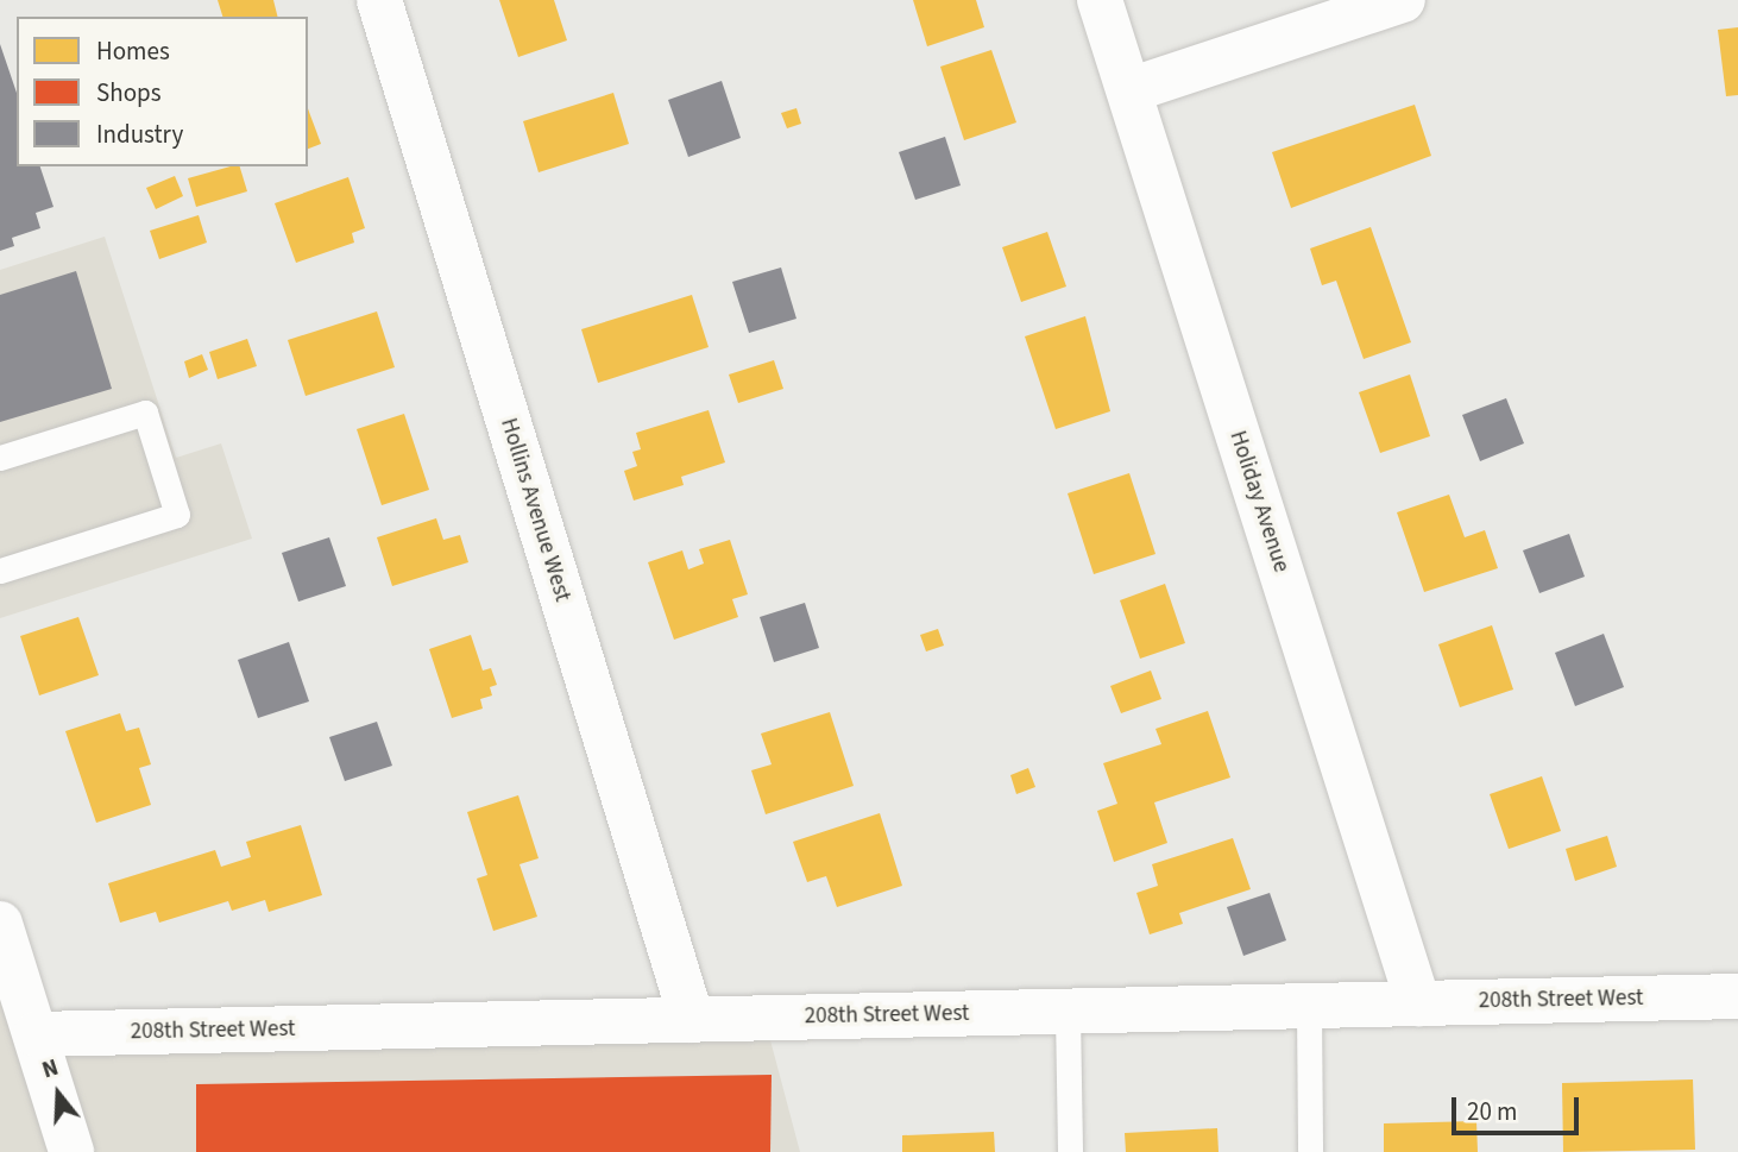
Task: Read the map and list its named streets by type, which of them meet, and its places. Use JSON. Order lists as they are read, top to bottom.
{
  "streets": {
    "street": ["Holiday Avenue", "Hollins Avenue West", "208th Street West"]
  },
  "crossings": [
    ["Holiday Avenue", "208th Street West"],
    ["Hollins Avenue West", "208th Street West"]
  ],
  "legend": ["Homes", "Shops", "Industry"],
  "scale_bar": "20 m",
  "north": "top"
}
